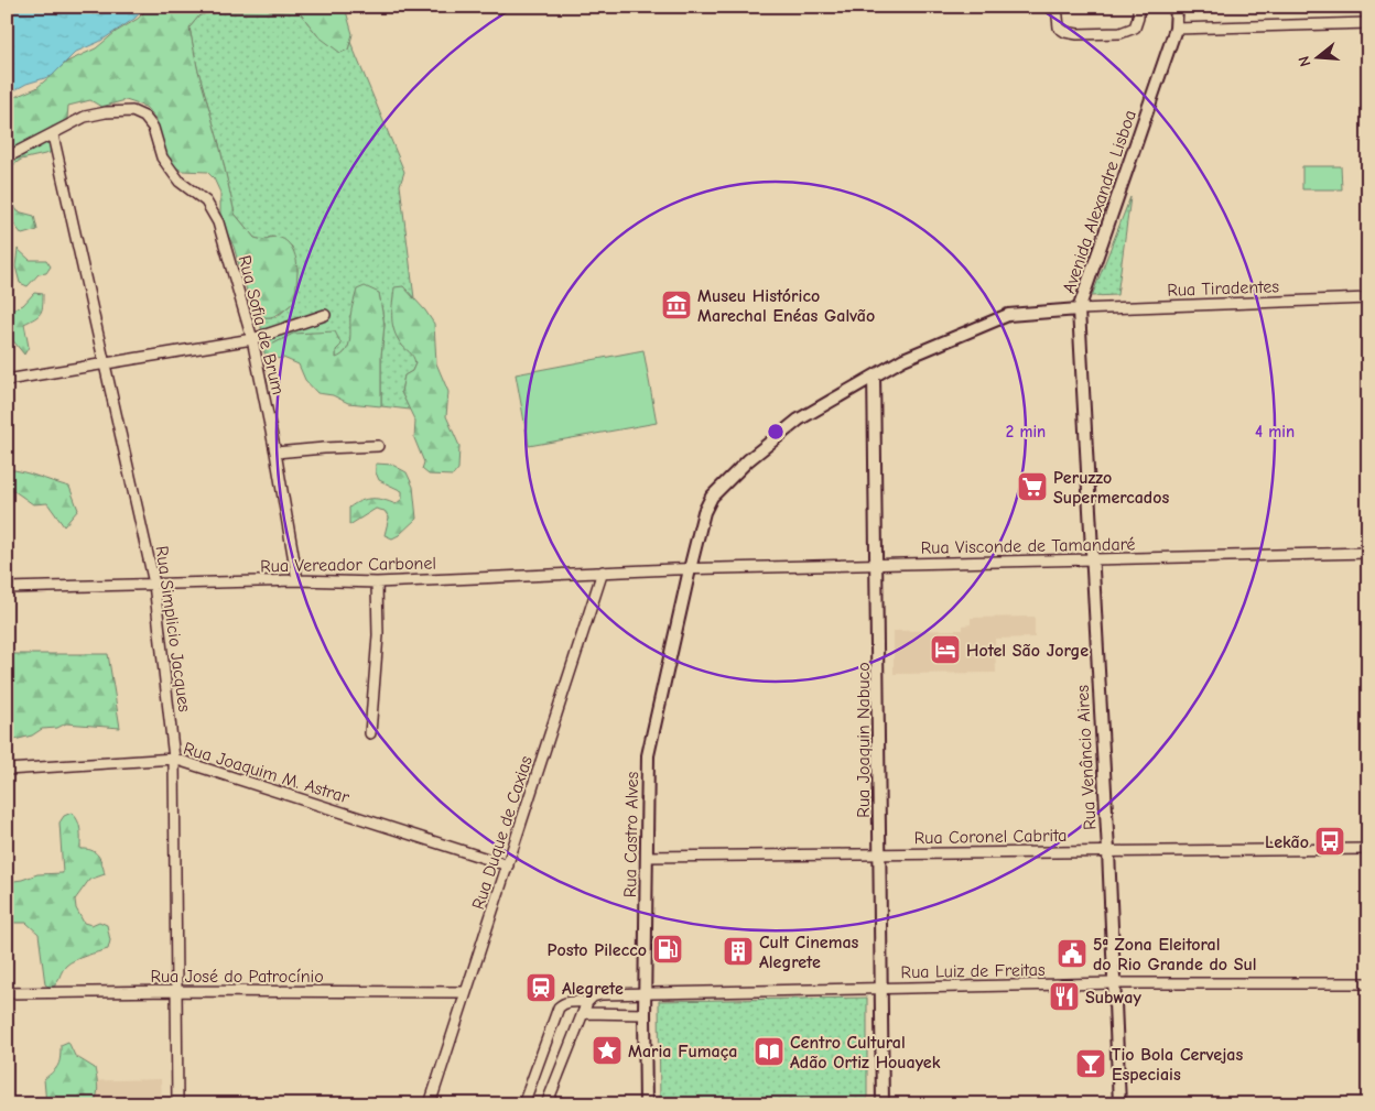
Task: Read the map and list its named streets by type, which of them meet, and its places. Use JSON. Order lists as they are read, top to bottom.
{
  "streets": {
    "street": [
      "Avenida Alexandre Lisboa",
      "Rua Tiradentes",
      "Rua Sofia de Brum",
      "Rua Visconde de Tamandaré",
      "Rua Vereador Carbonel",
      "Rua Simplicio Jacques",
      "Rua Joaquin Nabuco",
      "Rua Venâncio Aires",
      "Rua Joaquim M. Astrar",
      "Rua Duque de Caxias",
      "Rua Castro Alves",
      "Rua Coronel Cabrita",
      "Rua Luiz de Freitas",
      "Rua José do Patrocínio"
    ]
  },
  "crossings": [
    ["Avenida Alexandre Lisboa", "Rua Tiradentes"],
    ["Avenida Alexandre Lisboa", "Rua Visconde de Tamandaré"],
    ["Avenida Alexandre Lisboa", "Rua Vereador Carbonel"],
    ["Avenida Alexandre Lisboa", "Rua Joaquin Nabuco"],
    ["Avenida Alexandre Lisboa", "Rua Venâncio Aires"],
    ["Avenida Alexandre Lisboa", "Rua Castro Alves"],
    ["Rua Tiradentes", "Rua Venâncio Aires"],
    ["Rua Sofia de Brum", "Rua Vereador Carbonel"],
    ["Rua Sofia de Brum", "Rua Simplicio Jacques"],
    ["Rua Visconde de Tamandaré", "Rua Vereador Carbonel"],
    ["Rua Visconde de Tamandaré", "Rua Joaquin Nabuco"],
    ["Rua Visconde de Tamandaré", "Rua Venâncio Aires"],
    ["Rua Visconde de Tamandaré", "Rua Castro Alves"],
    ["Rua Vereador Carbonel", "Rua Simplicio Jacques"],
    ["Rua Vereador Carbonel", "Rua Duque de Caxias"],
    ["Rua Vereador Carbonel", "Rua Castro Alves"],
    ["Rua Simplicio Jacques", "Rua Joaquim M. Astrar"],
    ["Rua Simplicio Jacques", "Rua José do Patrocínio"],
    ["Rua Joaquin Nabuco", "Rua Coronel Cabrita"],
    ["Rua Joaquin Nabuco", "Rua Luiz de Freitas"],
    ["Rua Venâncio Aires", "Rua Coronel Cabrita"],
    ["Rua Venâncio Aires", "Rua Luiz de Freitas"],
    ["Rua Joaquim M. Astrar", "Rua Duque de Caxias"],
    ["Rua Duque de Caxias", "Rua José do Patrocínio"],
    ["Rua Castro Alves", "Rua Coronel Cabrita"],
    ["Rua Castro Alves", "Rua Luiz de Freitas"]
  ],
  "places": {
    "museum": ["Museu Histórico Marechal Enéas Galvão"],
    "supermarket": ["Peruzzo Supermercados"],
    "hotel": ["Hotel São Jorge"],
    "bus stop": ["Lekão"],
    "fuel station": ["Posto Pilecco"],
    "building": ["Cult Cinemas Alegrete"],
    "public building": ["5ª Zona Eleitoral do Rio Grande do Sul"],
    "station": ["Alegrete"],
    "restaurant": ["Subway"],
    "place": ["Maria Fumaça"],
    "library": ["Centro Cultural Adão Ortiz Houayek"],
    "bar": ["Tio Bola Cervejas Especiais"]
  },
  "north": "left",
  "rings": ["2 min", "4 min"]
}
